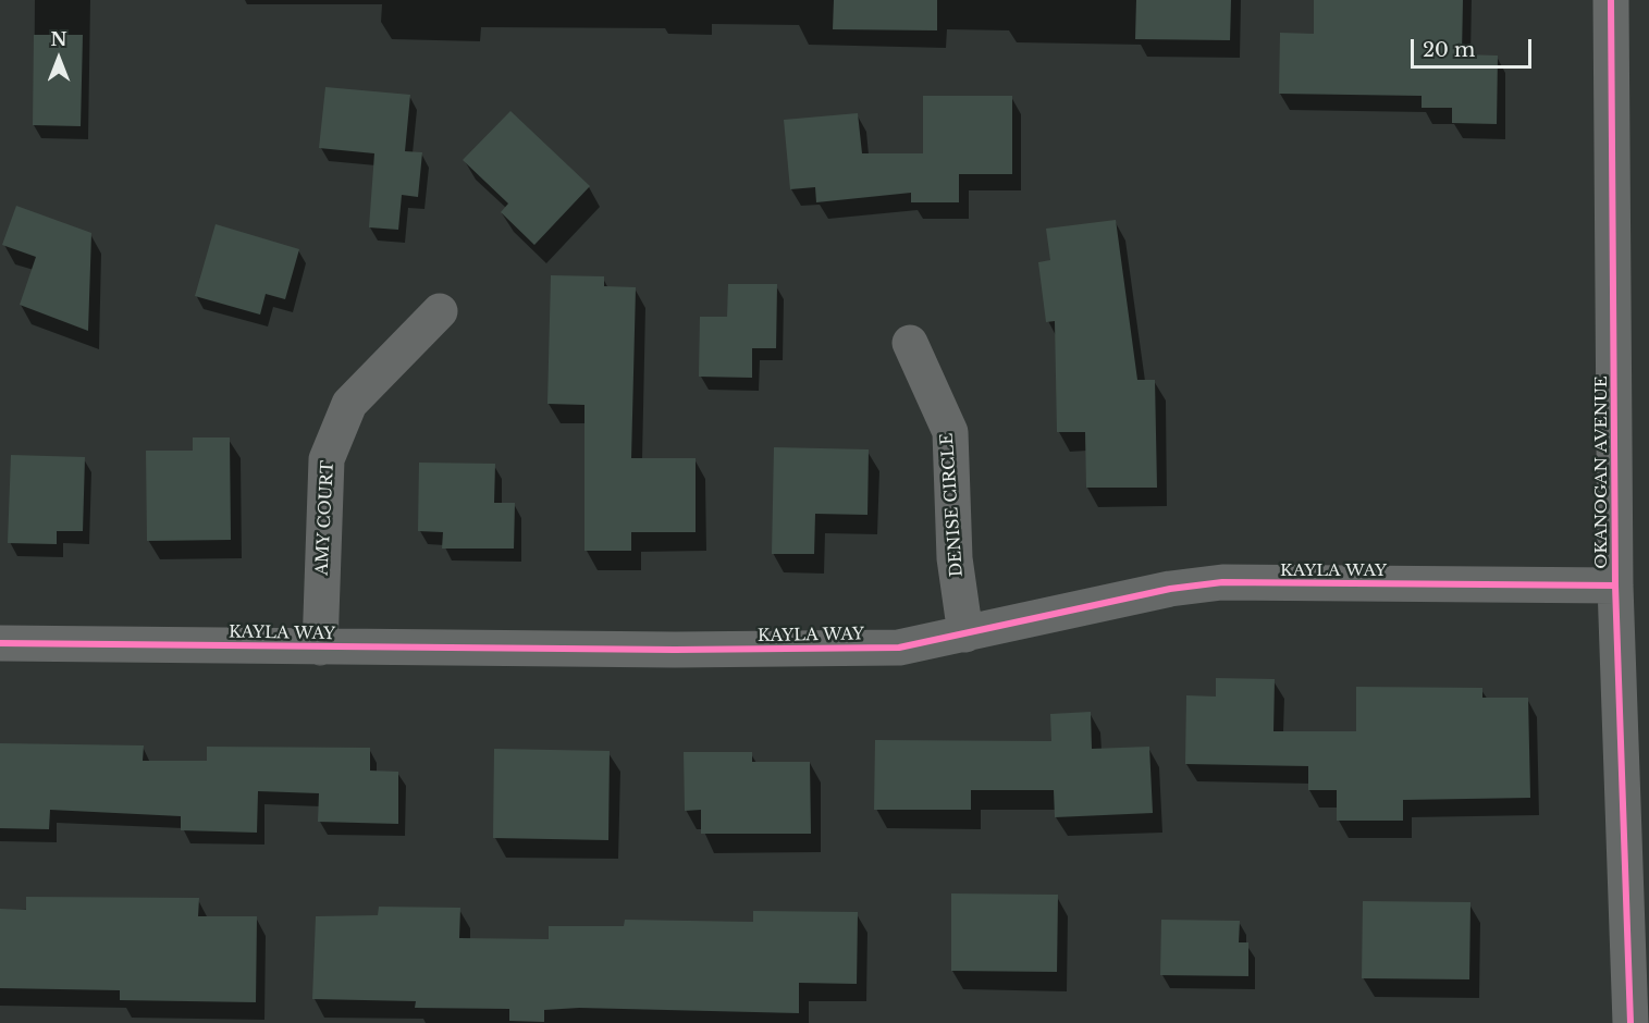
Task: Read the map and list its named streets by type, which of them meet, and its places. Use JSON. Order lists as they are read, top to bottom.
{
  "streets": {
    "street": [
      "OKANOGAN AVENUE",
      "DENISE CIRCLE",
      "AMY COURT",
      "KAYLA WAY"
    ]
  },
  "crossings": [
    ["OKANOGAN AVENUE", "KAYLA WAY"],
    ["DENISE CIRCLE", "KAYLA WAY"],
    ["AMY COURT", "KAYLA WAY"]
  ],
  "scale_bar": "20 m",
  "north": "top"
}
